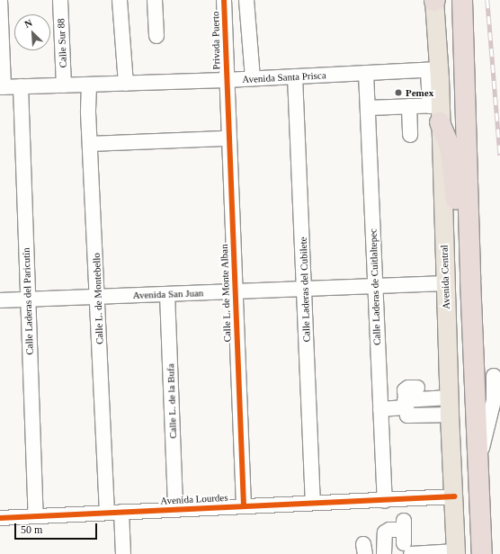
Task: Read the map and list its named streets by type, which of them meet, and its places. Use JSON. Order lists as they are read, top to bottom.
{
  "streets": {
    "main road": ["Avenida Central"],
    "street": [
      "Privada Puerto",
      "Calle Sur 88",
      "Avenida Santa Prisca",
      "Calle Laderas de Cuitlaltepec",
      "Calle Laderas del Cubilete",
      "Calle L. de Monte Alban",
      "Avenida San Juan",
      "Calle L. de Montebello",
      "Calle Laderas del Paricutín",
      "Calle L. de la Bufa",
      "Avenida Lourdes"
    ]
  },
  "crossings": [
    ["Privada Puerto", "Avenida Santa Prisca"],
    ["Privada Puerto", "Calle L. de Monte Alban"],
    ["Calle Sur 88", "Avenida Santa Prisca"],
    ["Avenida Santa Prisca", "Avenida Central"],
    ["Avenida Santa Prisca", "Calle Laderas de Cuitlaltepec"],
    ["Avenida Santa Prisca", "Calle Laderas del Cubilete"],
    ["Avenida Santa Prisca", "Calle L. de Monte Alban"],
    ["Avenida Santa Prisca", "Calle L. de Montebello"],
    ["Avenida Santa Prisca", "Calle Laderas del Paricutín"],
    ["Avenida Central", "Avenida San Juan"],
    ["Avenida Central", "Avenida Lourdes"],
    ["Calle Laderas de Cuitlaltepec", "Avenida San Juan"],
    ["Calle Laderas de Cuitlaltepec", "Avenida Lourdes"],
    ["Calle Laderas del Cubilete", "Avenida San Juan"],
    ["Calle Laderas del Cubilete", "Avenida Lourdes"],
    ["Calle L. de Monte Alban", "Avenida San Juan"],
    ["Calle L. de Monte Alban", "Avenida Lourdes"],
    ["Avenida San Juan", "Calle L. de Montebello"],
    ["Avenida San Juan", "Calle Laderas del Paricutín"],
    ["Avenida San Juan", "Calle L. de la Bufa"],
    ["Calle L. de Montebello", "Avenida Lourdes"],
    ["Calle Laderas del Paricutín", "Avenida Lourdes"],
    ["Calle L. de la Bufa", "Avenida Lourdes"]
  ],
  "places": ["Pemex"],
  "scale_bar": "50 m",
  "north": "top left"
}
